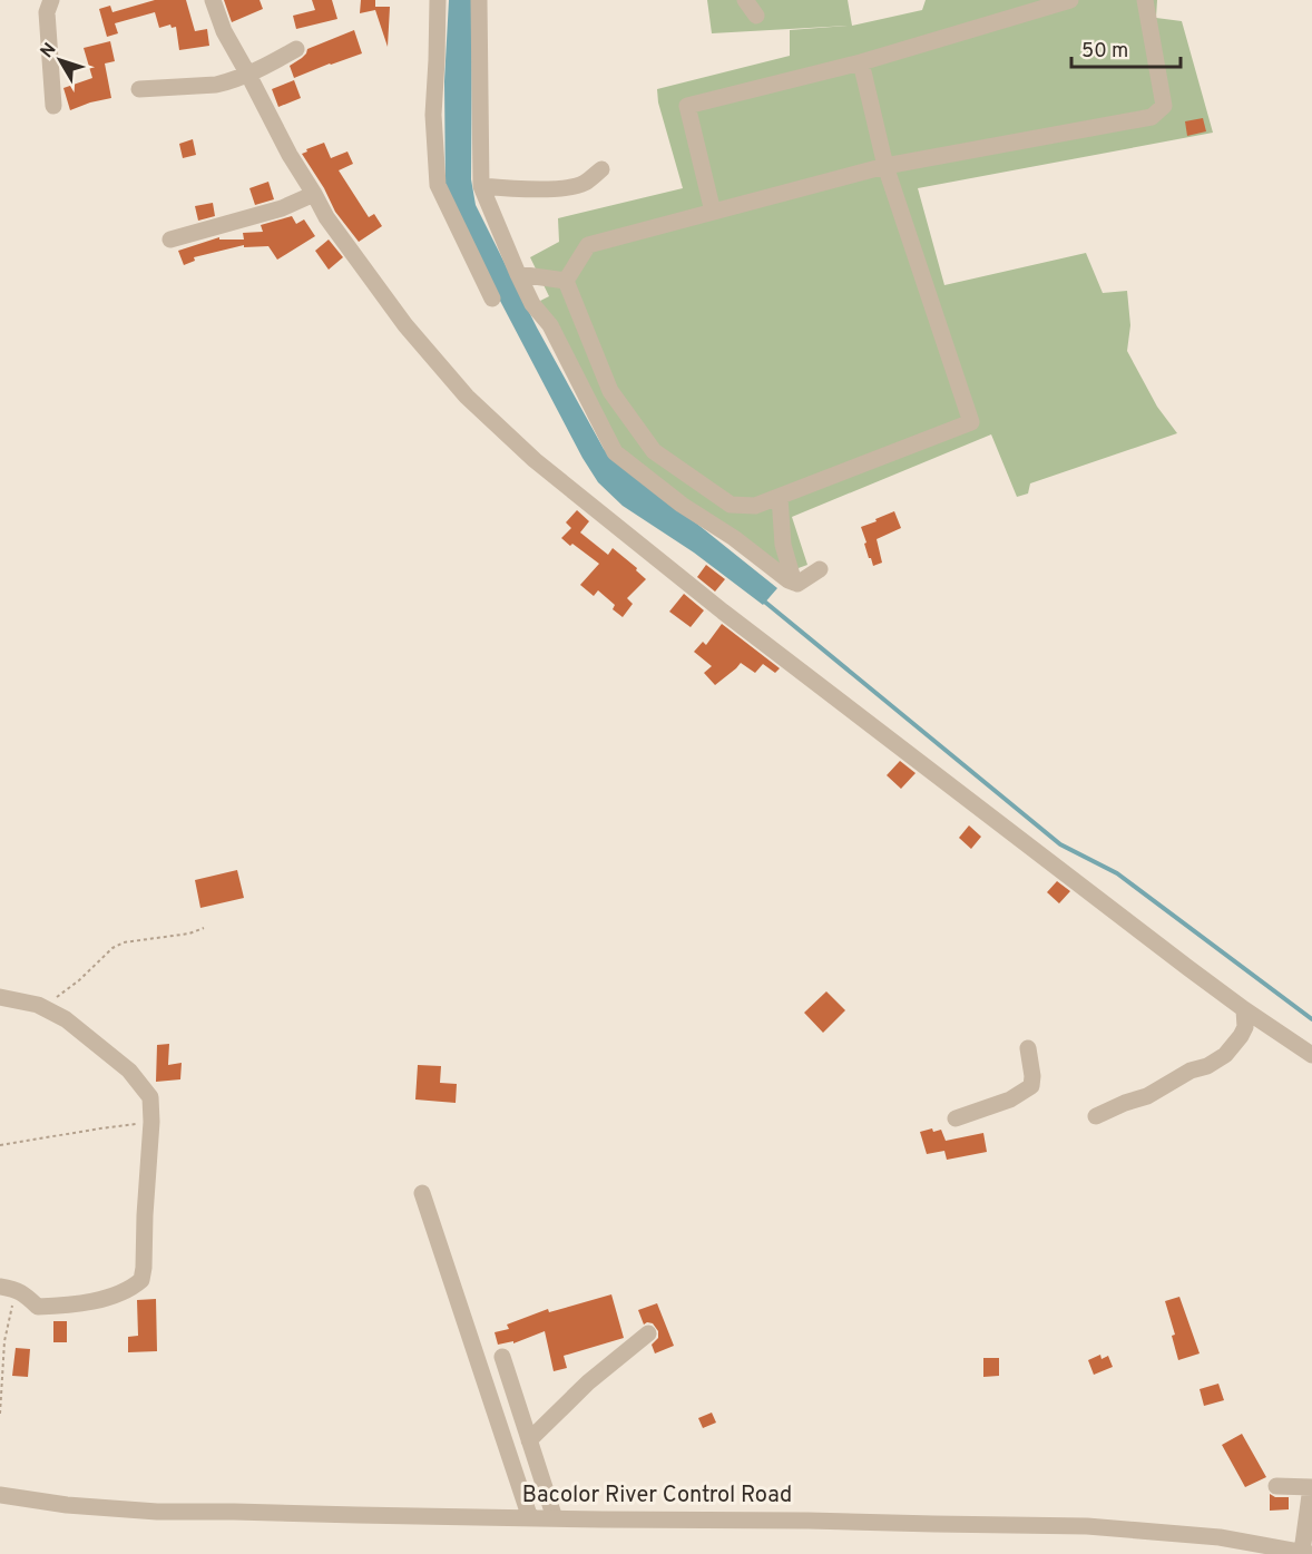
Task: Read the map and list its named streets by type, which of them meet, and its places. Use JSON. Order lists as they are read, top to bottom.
{
  "streets": {
    "street": ["Bacolor River Control Road"]
  },
  "scale_bar": "50 m",
  "north": "top left"
}
